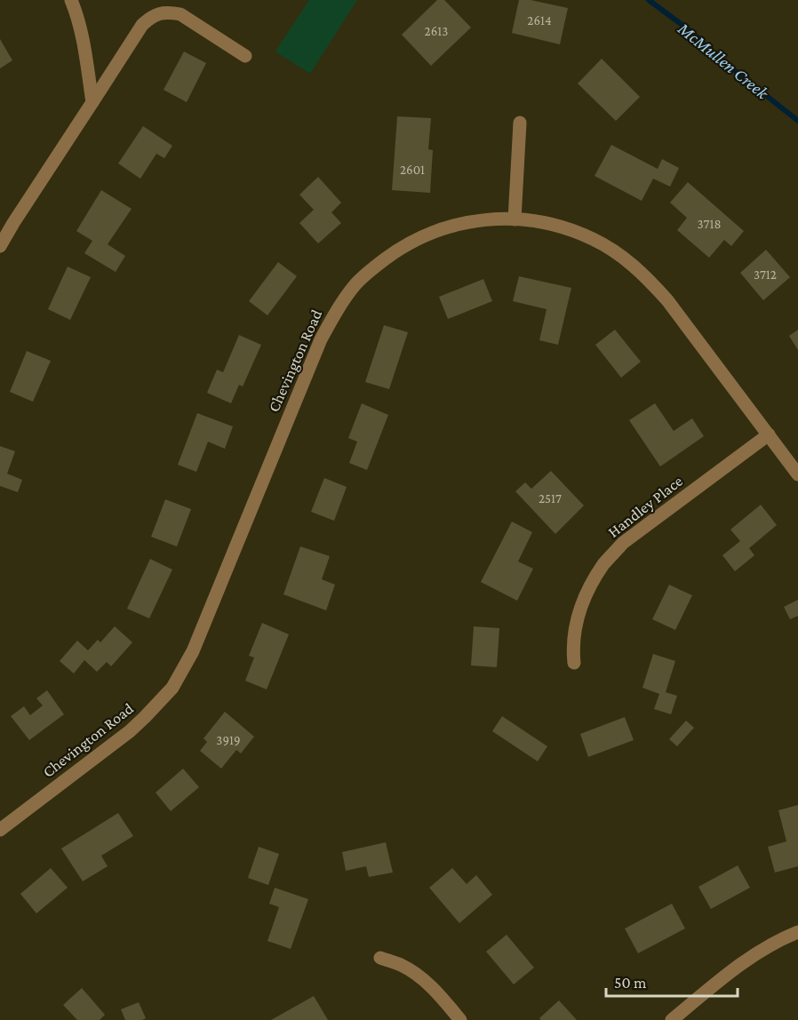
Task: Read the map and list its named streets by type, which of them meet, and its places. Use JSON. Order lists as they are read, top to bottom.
{
  "streets": {
    "street": ["Chevington Road", "Handley Place"]
  },
  "crossings": [
    ["Chevington Road", "Handley Place"]
  ],
  "water": ["McMullen Creek"],
  "house_numbers": [
    "2614",
    "2613",
    "2601",
    "3718",
    "3712",
    "2517",
    "3919"
  ],
  "scale_bar": "50 m"
}
